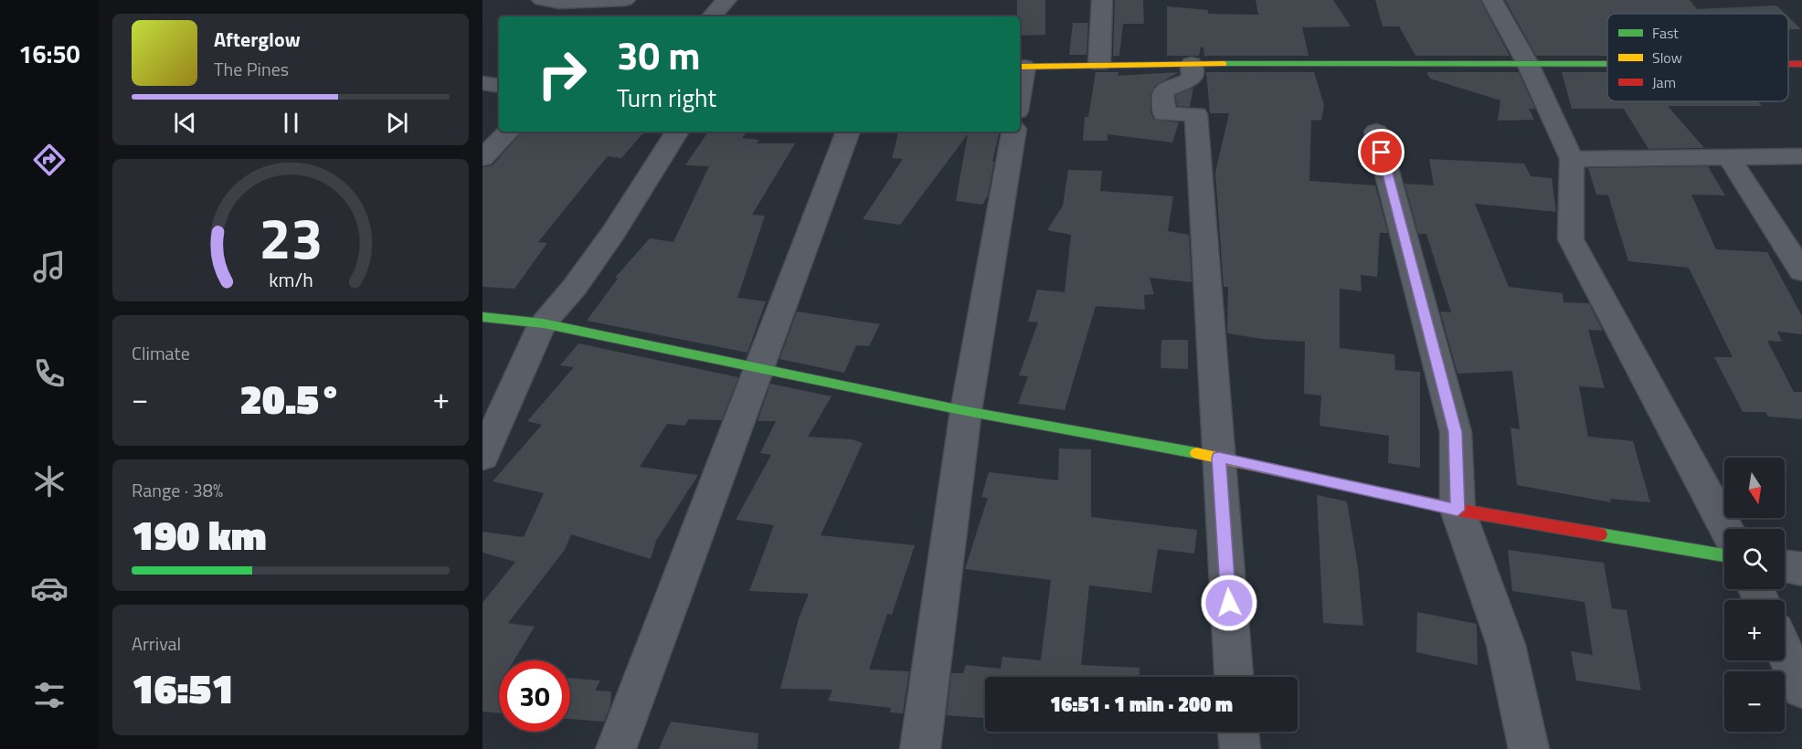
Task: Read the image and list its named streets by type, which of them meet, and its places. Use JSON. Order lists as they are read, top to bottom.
{
  "legend": ["Fast", "Slow", "Jam"],
  "north": "bottom",
  "page": {
    "tabs": "16:50",
    "turn": ["30 m", "Turn right"],
    "song": ["Afterglow", "The Pines"],
    "tile": [
      "Climate",
      ["Range · 38%", "190 km"],
      ["Arrival", "16:51"]
    ],
    "heat": ["−", "20.5°", "+"],
    "map_buttons": ["+", "−"],
    "limit": "30",
    "trip": "16:51 · 1 min · 200 m",
    "gauge": ["23", "km/h"]
  }
}
